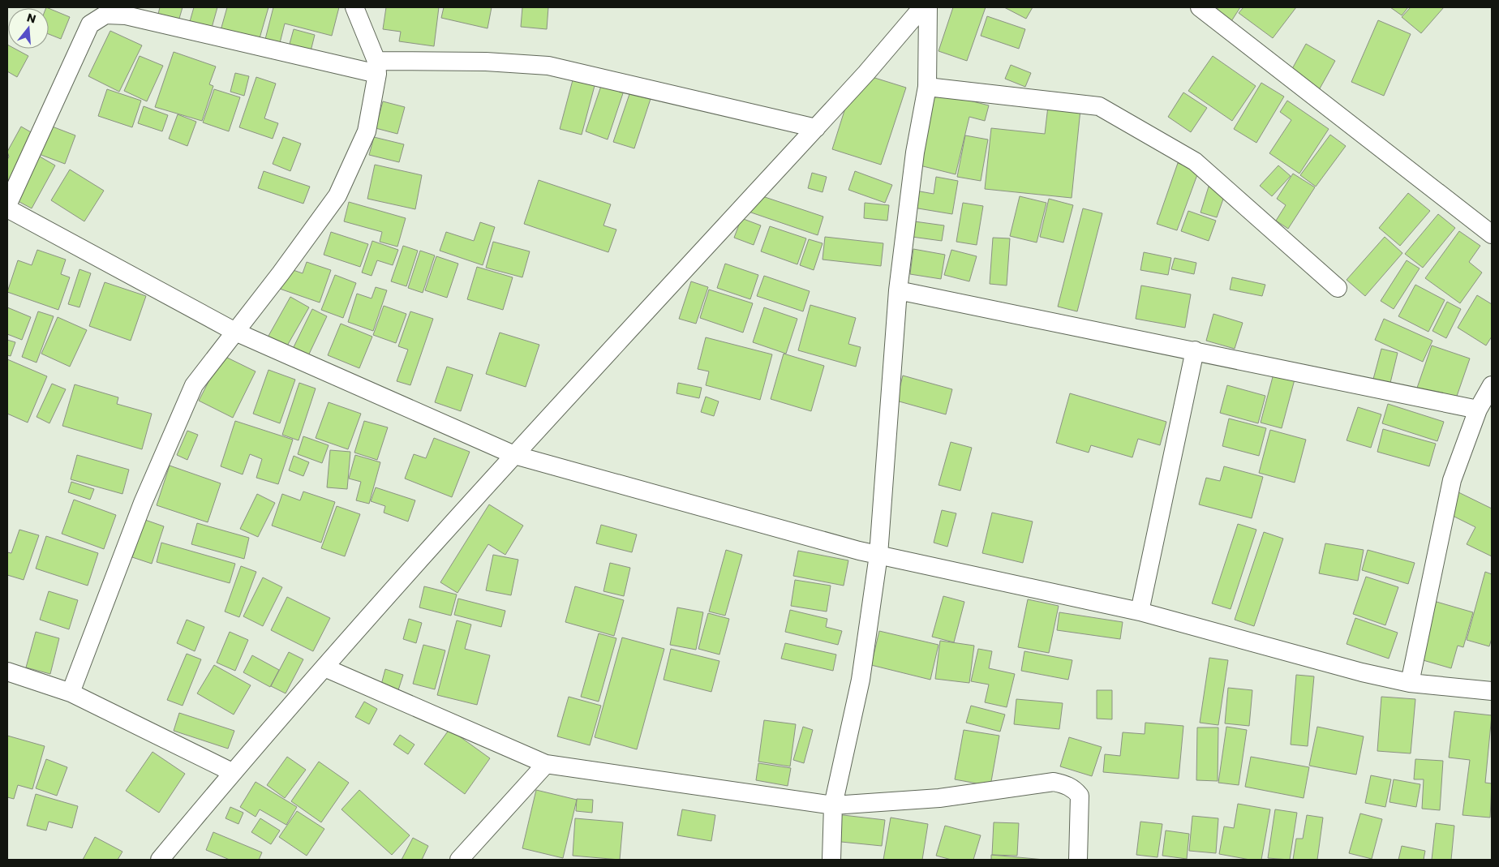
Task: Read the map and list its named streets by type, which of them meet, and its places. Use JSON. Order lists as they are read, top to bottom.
{
  "north": "top"
}
